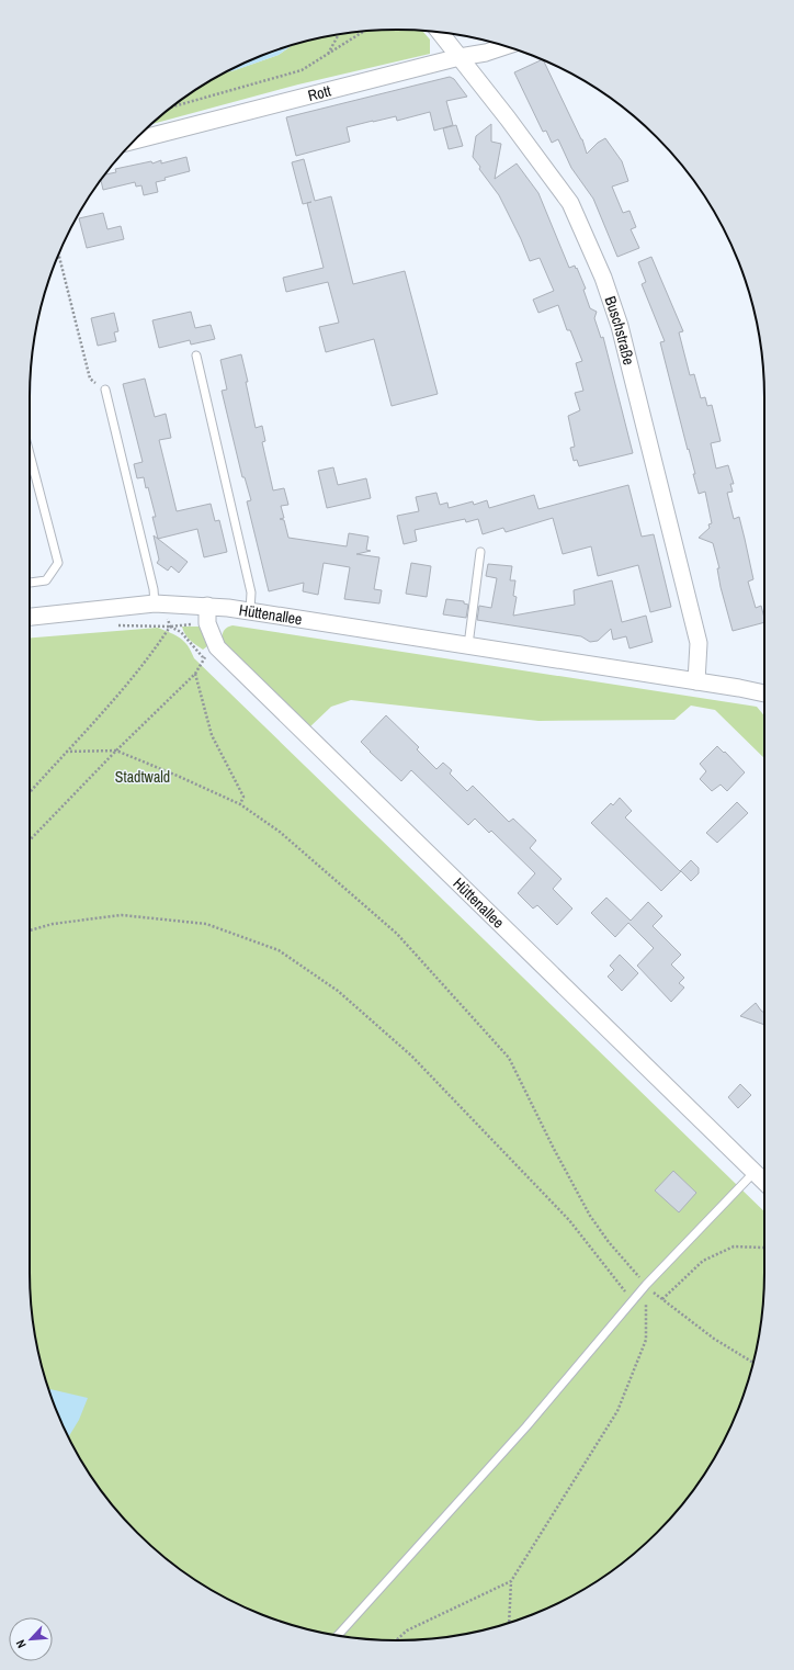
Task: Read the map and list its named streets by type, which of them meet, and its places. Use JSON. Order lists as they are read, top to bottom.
{
  "streets": {
    "street": ["Rott", "Buschstraße", "Hüttenallee"]
  },
  "crossings": [
    ["Rott", "Buschstraße"],
    ["Buschstraße", "Hüttenallee"]
  ],
  "parks": ["Stadtwald"],
  "north": "bottom left"
}
